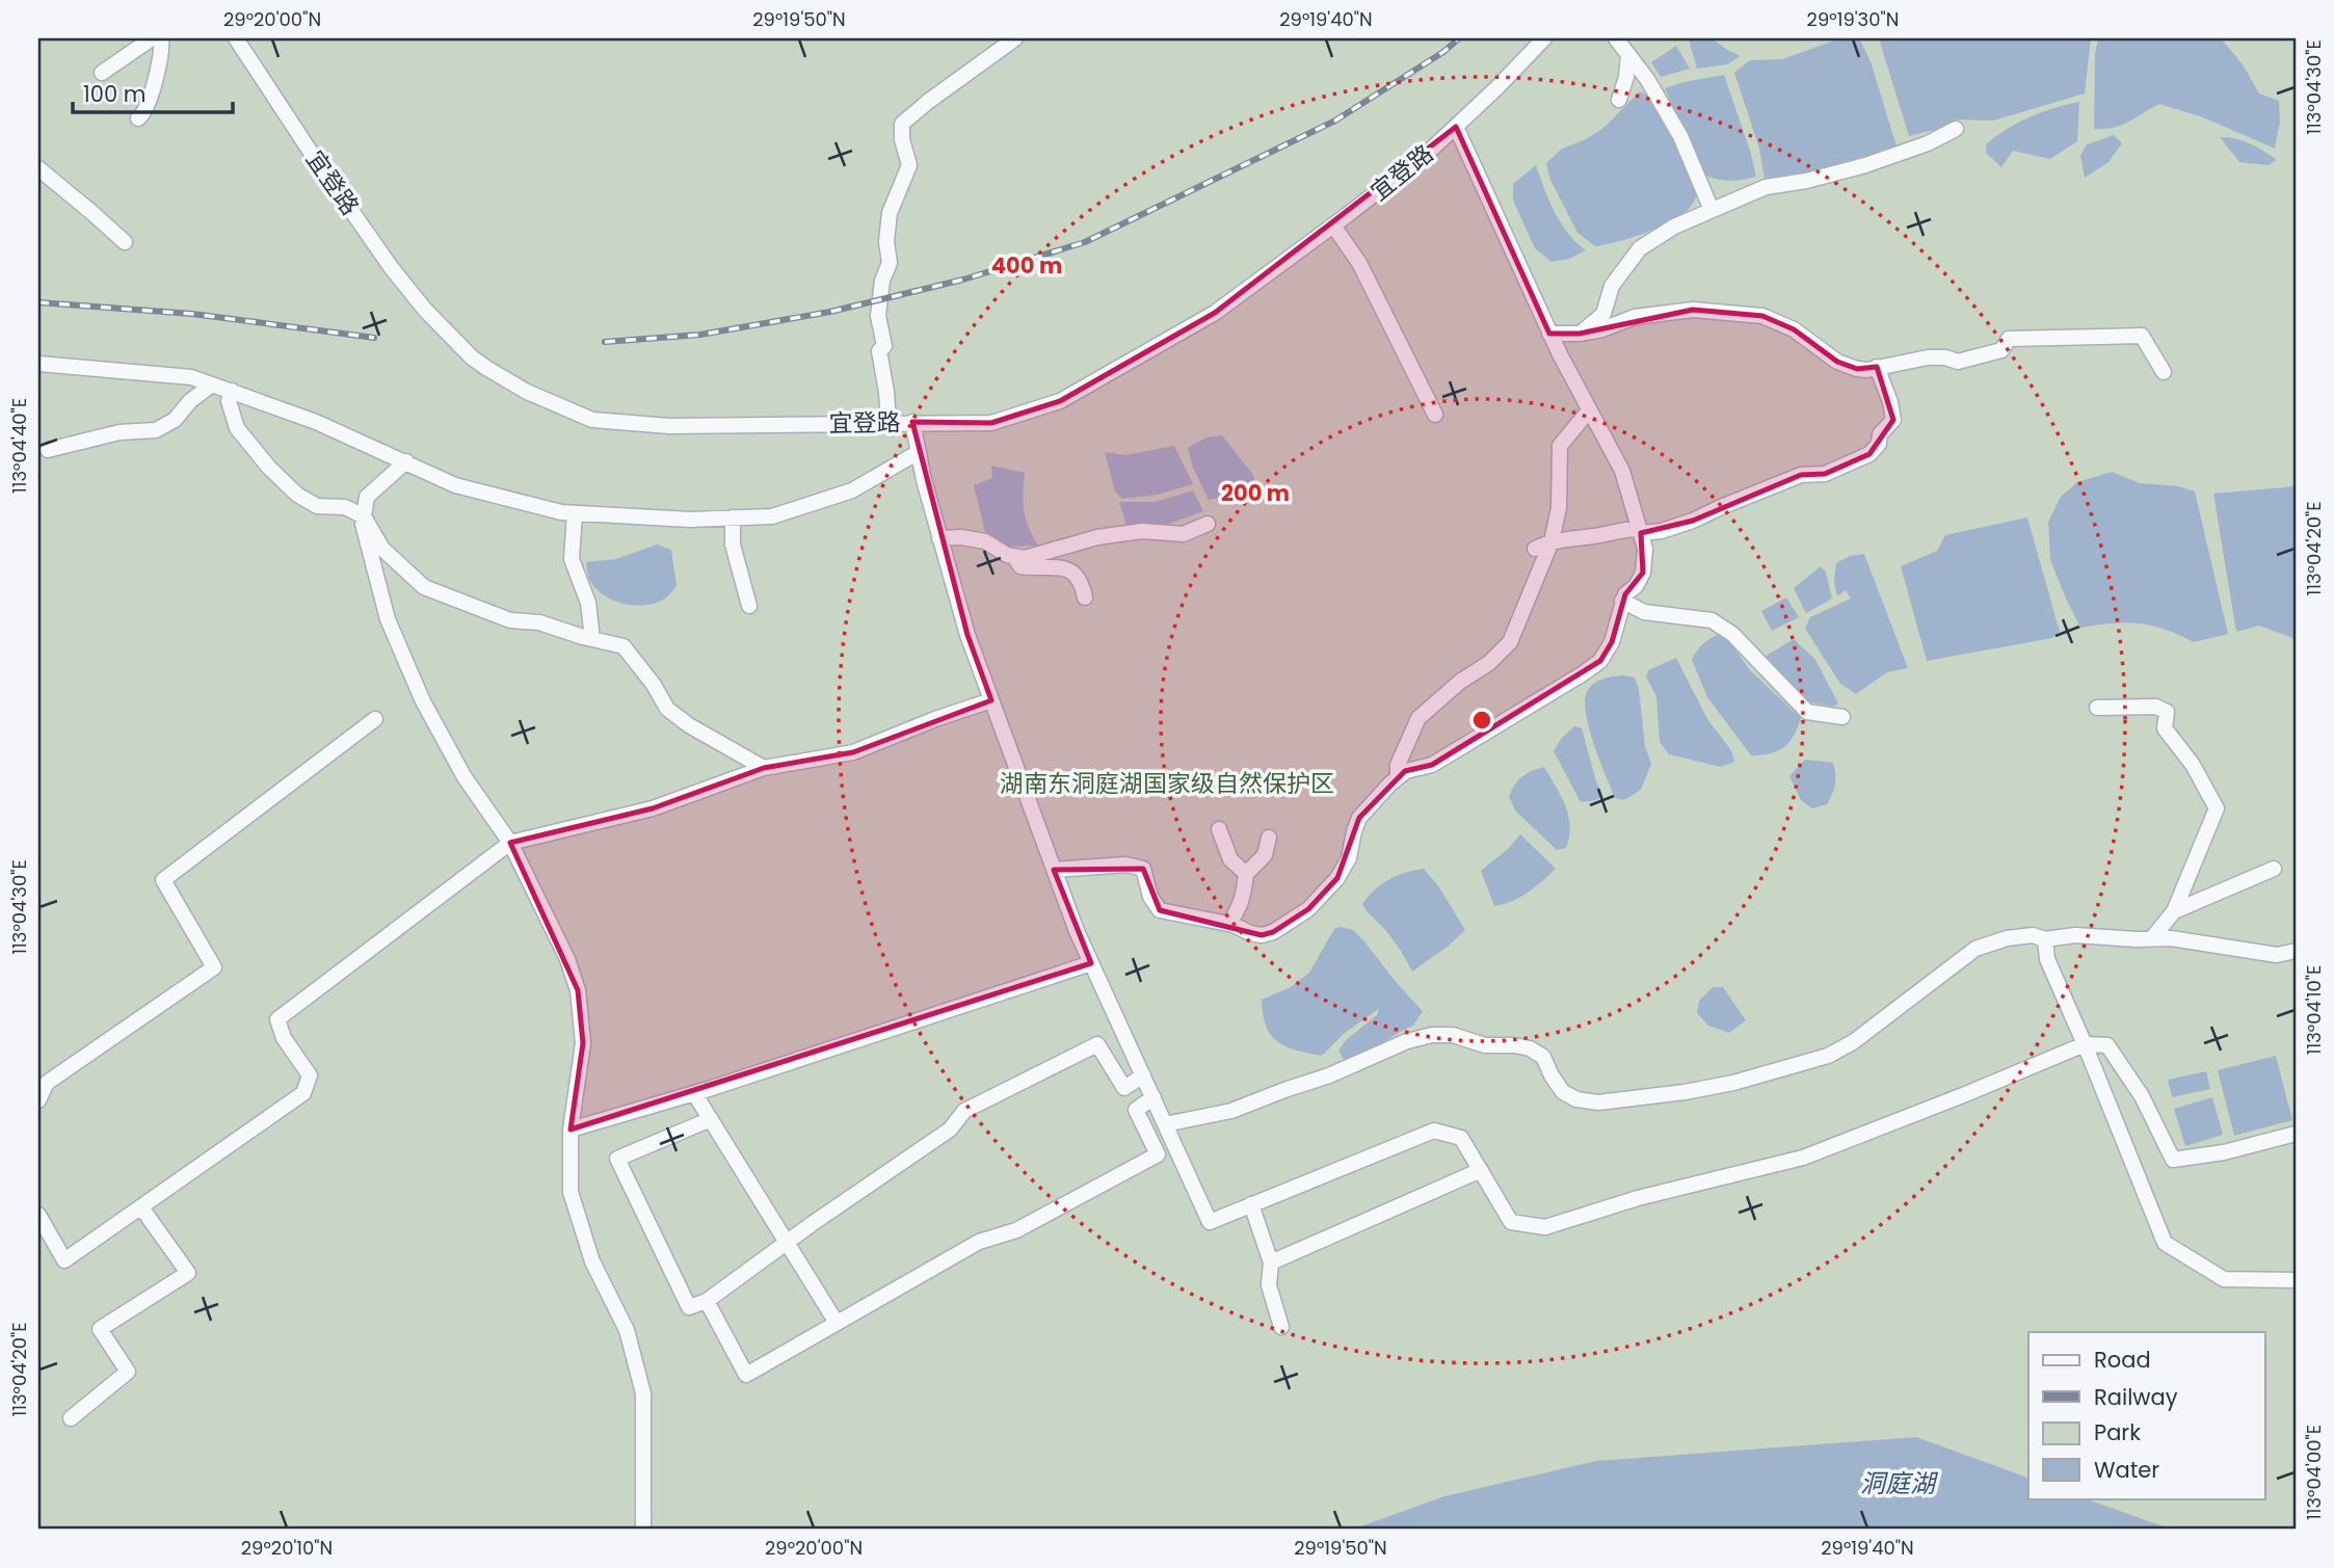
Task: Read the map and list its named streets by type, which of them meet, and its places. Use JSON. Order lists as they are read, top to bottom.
{
  "streets": {
    "street": ["宜登路"]
  },
  "water": ["洞庭湖"],
  "parks": ["湖南东洞庭湖国家级自然保护区"],
  "legend": [
    "Road",
    "Railway",
    "Park",
    "Water"
  ],
  "scale_bar": "100 m",
  "coordinates": [
    "29°20'00\"N",
    "29°19'50\"N",
    "29°19'40\"N",
    "29°19'30\"N",
    "113°04'30\"E",
    "113°04'40\"E",
    "113°04'20\"E",
    "113°04'10\"E",
    "113°04'00\"E",
    "29°20'10\"N"
  ],
  "rings": ["400 m", "200 m"]
}
